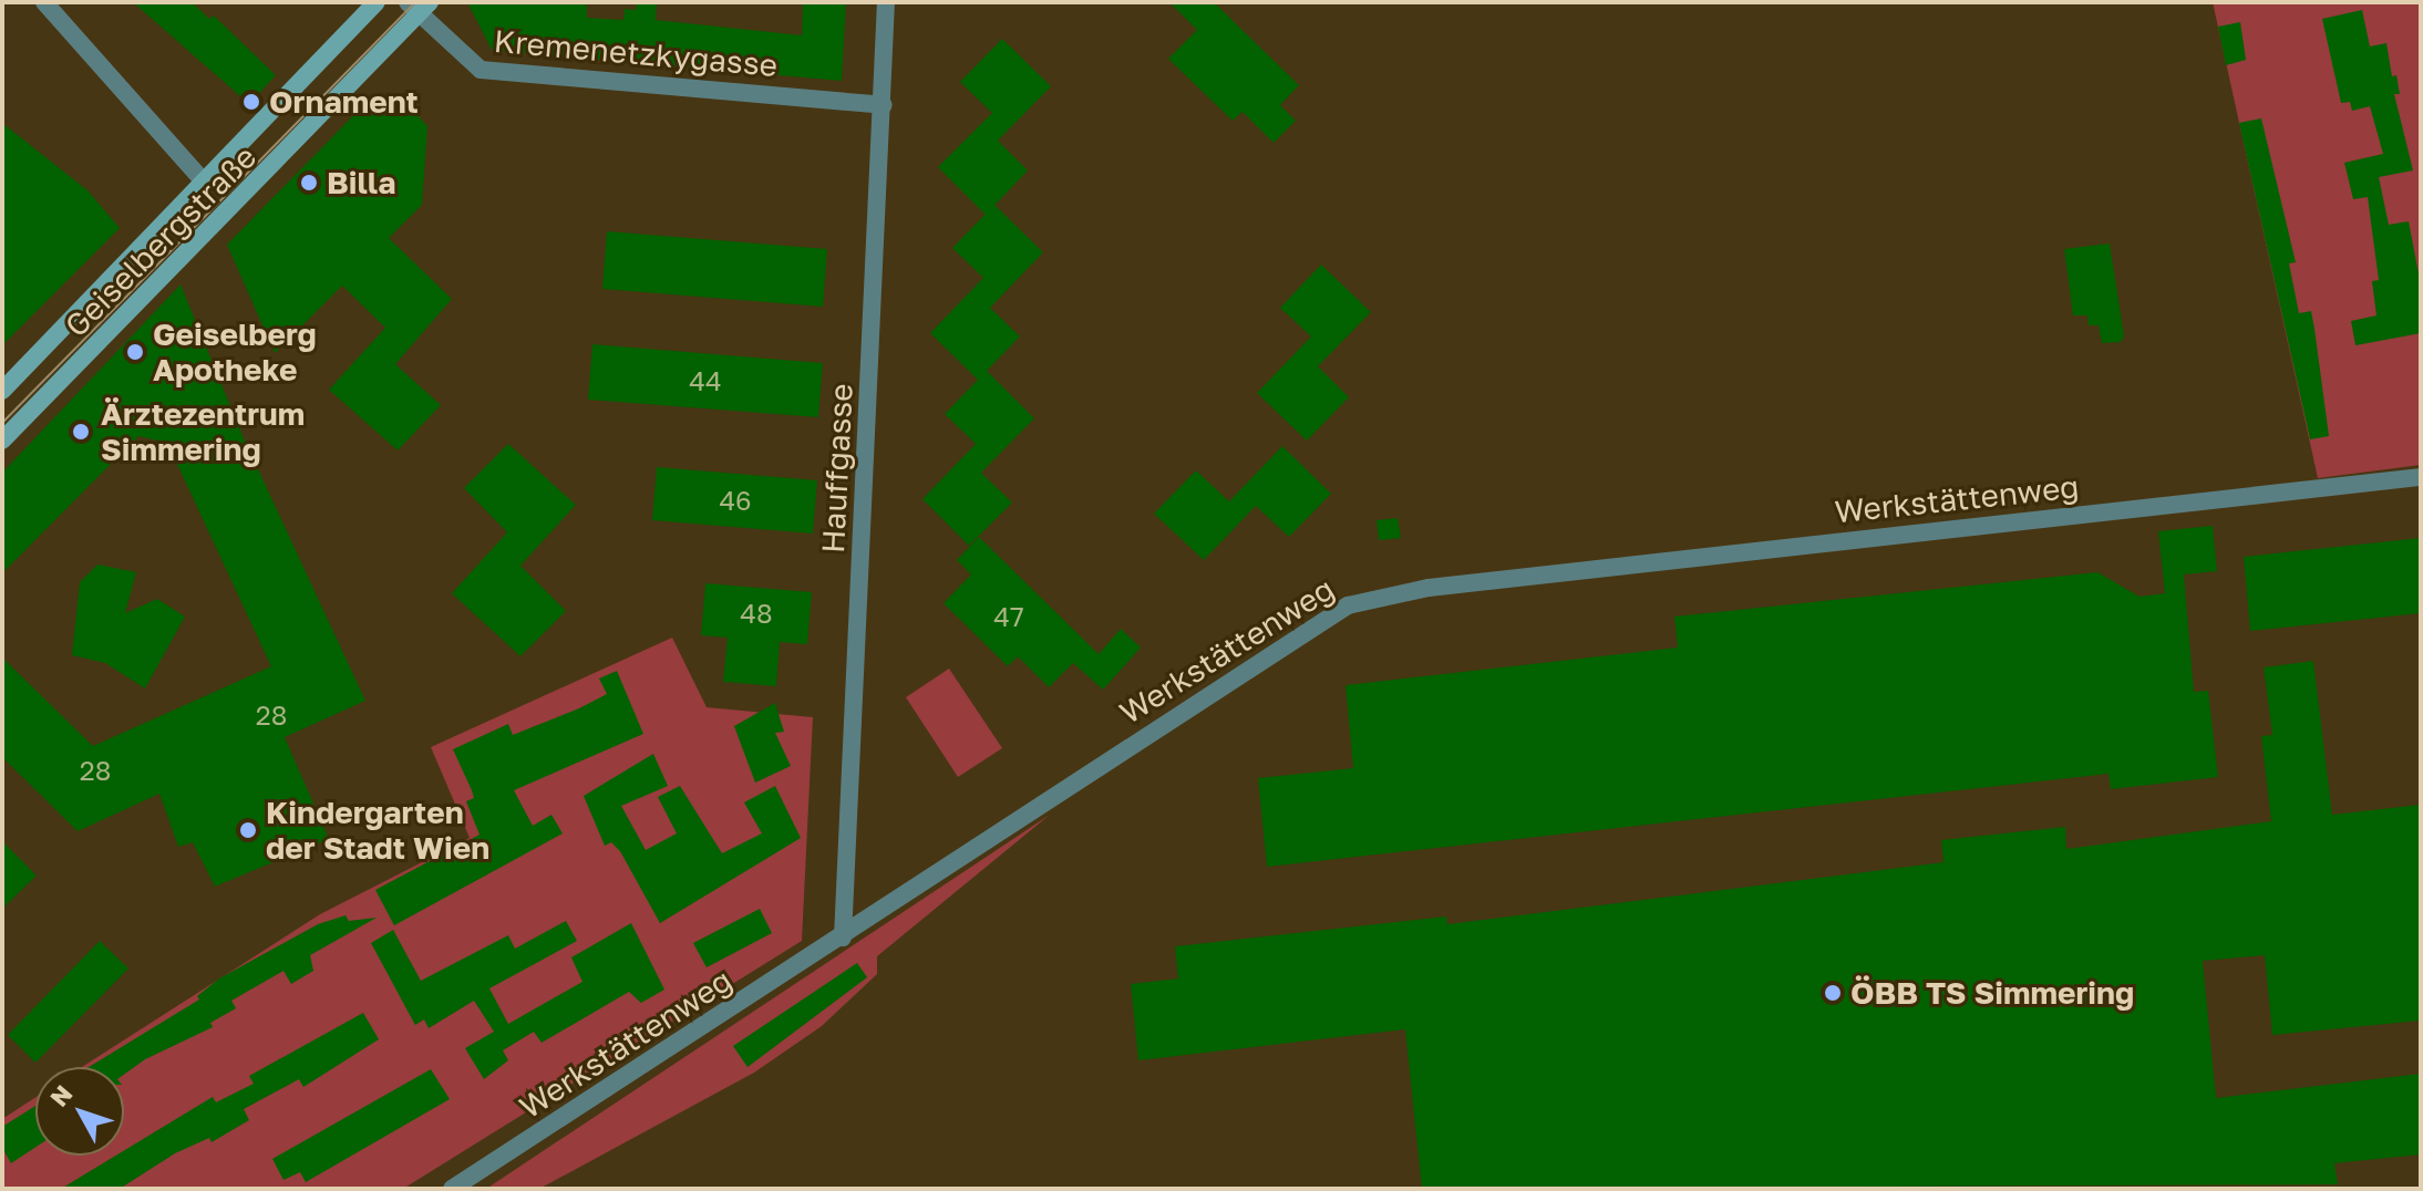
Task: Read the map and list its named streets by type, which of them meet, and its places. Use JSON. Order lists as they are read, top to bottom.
{
  "streets": {
    "main road": ["Geiselbergstraße"],
    "street": ["Kremenetzkygasse", "Hauffgasse", "Werkstättenweg"]
  },
  "crossings": [
    ["Kremenetzkygasse", "Geiselbergstraße"],
    ["Kremenetzkygasse", "Hauffgasse"],
    ["Hauffgasse", "Werkstättenweg"]
  ],
  "places": [
    "Ornament",
    "Billa",
    "Geiselberg Apotheke",
    "Ärztezentrum Simmering",
    "Kindergarten der Stadt Wien",
    "ÖBB TS Simmering"
  ],
  "house_numbers": [
    "44",
    "46",
    "48",
    "47",
    "28",
    "28"
  ],
  "north": "top left"
}
